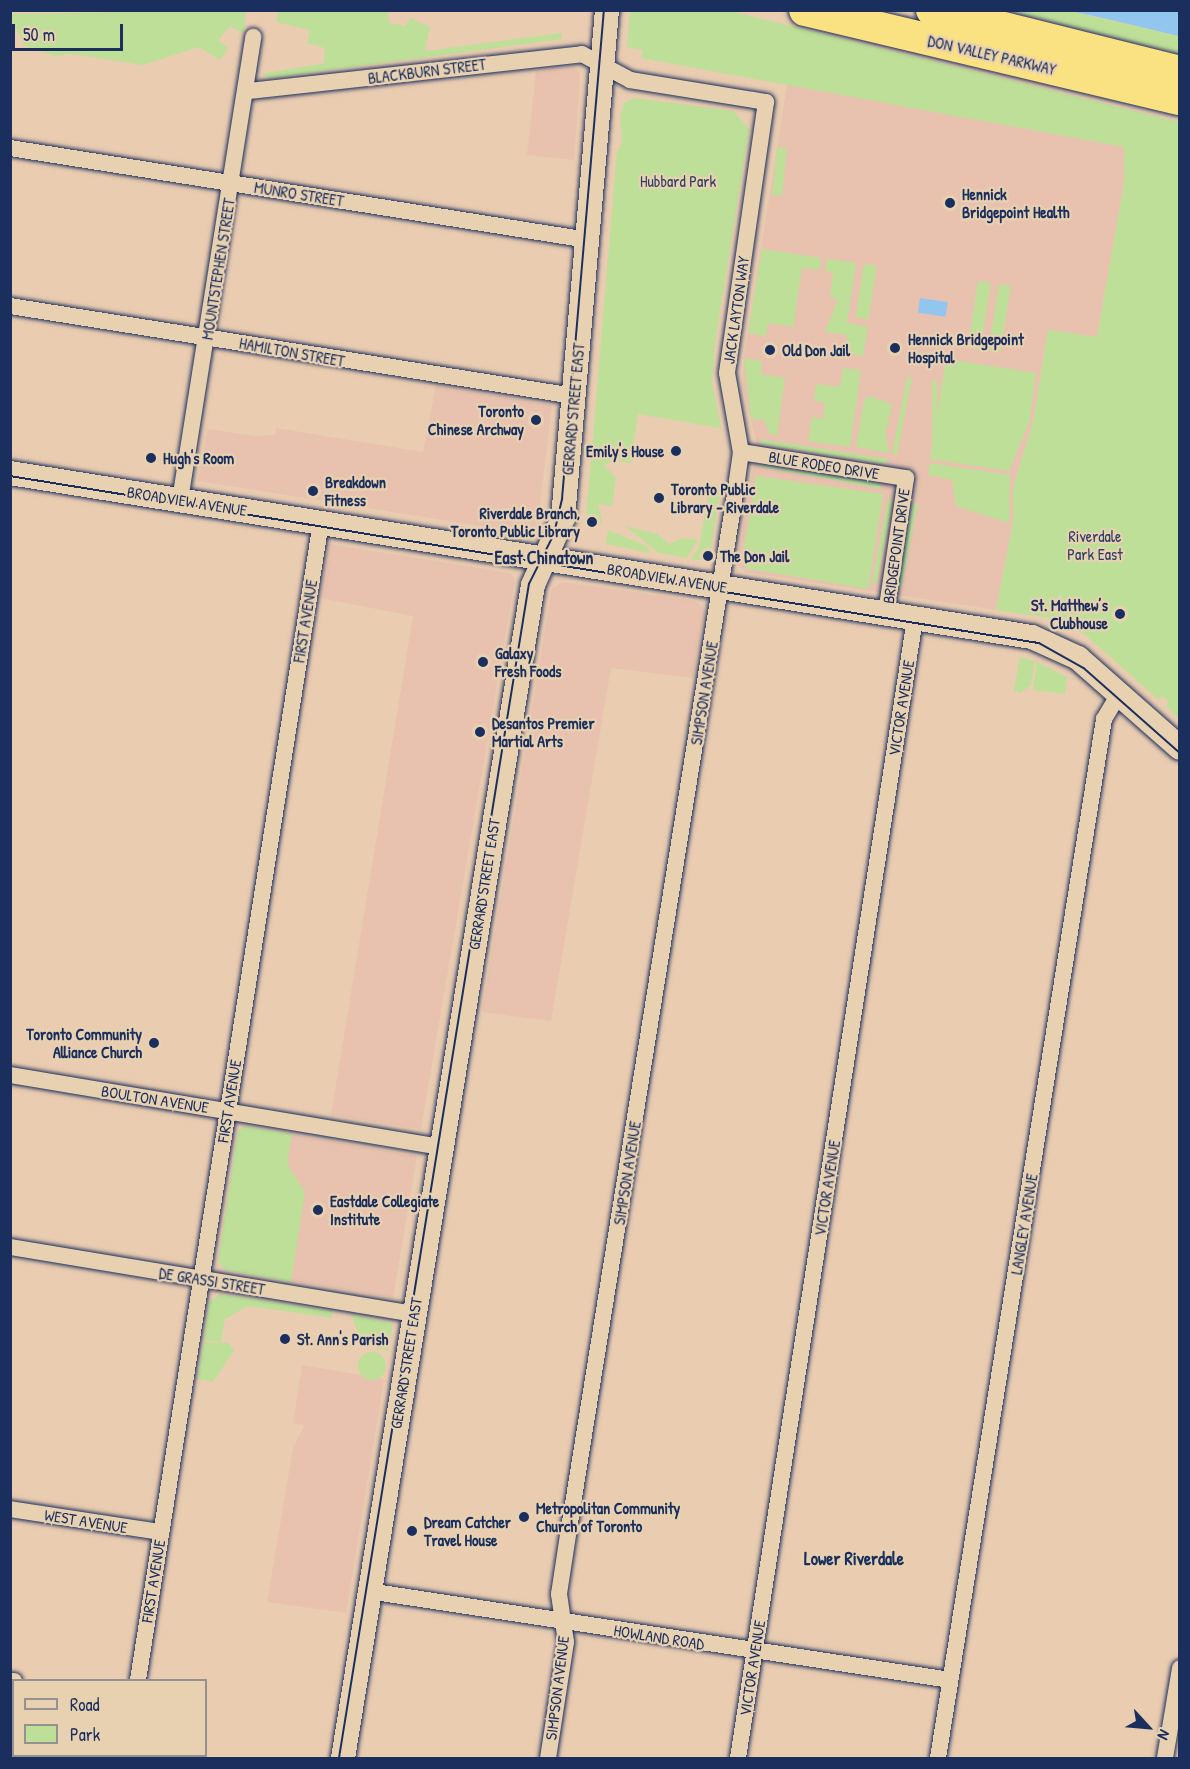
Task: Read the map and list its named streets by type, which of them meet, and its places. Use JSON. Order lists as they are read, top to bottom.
{
  "streets": {
    "highway": ["DON VALLEY PARKWAY"],
    "main road": ["GERRARD STREET EAST", "BROADVIEW AVENUE"],
    "street": [
      "BLACKBURN STREET",
      "MUNRO STREET",
      "MOUNTSTEPHEN STREET",
      "JACK LAYTON WAY",
      "HAMILTON STREET",
      "BLUE RODEO DRIVE",
      "BRIDGEPOINT DRIVE",
      "FIRST AVENUE",
      "SIMPSON AVENUE",
      "VICTOR AVENUE",
      "BOULTON AVENUE",
      "LANGLEY AVENUE",
      "DE GRASSI STREET",
      "WEST AVENUE",
      "HOWLAND ROAD"
    ]
  },
  "crossings": [
    ["BLACKBURN STREET", "MOUNTSTEPHEN STREET"],
    ["BLACKBURN STREET", "JACK LAYTON WAY"],
    ["BLACKBURN STREET", "GERRARD STREET EAST"],
    ["MUNRO STREET", "MOUNTSTEPHEN STREET"],
    ["MUNRO STREET", "GERRARD STREET EAST"],
    ["MOUNTSTEPHEN STREET", "HAMILTON STREET"],
    ["MOUNTSTEPHEN STREET", "BROADVIEW AVENUE"],
    ["JACK LAYTON WAY", "BLUE RODEO DRIVE"],
    ["JACK LAYTON WAY", "BROADVIEW AVENUE"],
    ["JACK LAYTON WAY", "SIMPSON AVENUE"],
    ["HAMILTON STREET", "GERRARD STREET EAST"],
    ["GERRARD STREET EAST", "BROADVIEW AVENUE"],
    ["GERRARD STREET EAST", "BOULTON AVENUE"],
    ["GERRARD STREET EAST", "DE GRASSI STREET"],
    ["GERRARD STREET EAST", "HOWLAND ROAD"],
    ["BLUE RODEO DRIVE", "BRIDGEPOINT DRIVE"],
    ["BROADVIEW AVENUE", "BRIDGEPOINT DRIVE"],
    ["BROADVIEW AVENUE", "FIRST AVENUE"],
    ["BROADVIEW AVENUE", "SIMPSON AVENUE"],
    ["BROADVIEW AVENUE", "VICTOR AVENUE"],
    ["BROADVIEW AVENUE", "LANGLEY AVENUE"],
    ["FIRST AVENUE", "BOULTON AVENUE"],
    ["FIRST AVENUE", "DE GRASSI STREET"],
    ["FIRST AVENUE", "WEST AVENUE"],
    ["SIMPSON AVENUE", "HOWLAND ROAD"],
    ["VICTOR AVENUE", "HOWLAND ROAD"],
    ["LANGLEY AVENUE", "HOWLAND ROAD"]
  ],
  "districts": ["East Chinatown", "Lower Riverdale"],
  "parks": ["Hubbard Park", "Riverdale Park East"],
  "places": [
    "Hennick Bridgepoint Health",
    "Hennick Bridgepoint Hospital",
    "Old Don Jail",
    "Toronto Chinese Archway",
    "Emily's House",
    "Hugh's Room",
    "Breakdown Fitness",
    "Toronto Public Library - Riverdale",
    "Riverdale Branch, Toronto Public Library",
    "The Don Jail",
    "St. Matthew’s Clubhouse",
    "Galaxy Fresh Foods",
    "Desantos Premier Martial Arts",
    "Toronto Community Alliance Church",
    "Eastdale Collegiate Institute",
    "St. Ann's Parish",
    "Metropolitan Community Church of Toronto",
    "Dream Catcher Travel House"
  ],
  "legend": ["Road", "Park"],
  "scale_bar": "50 m",
  "north": "bottom right"
}
